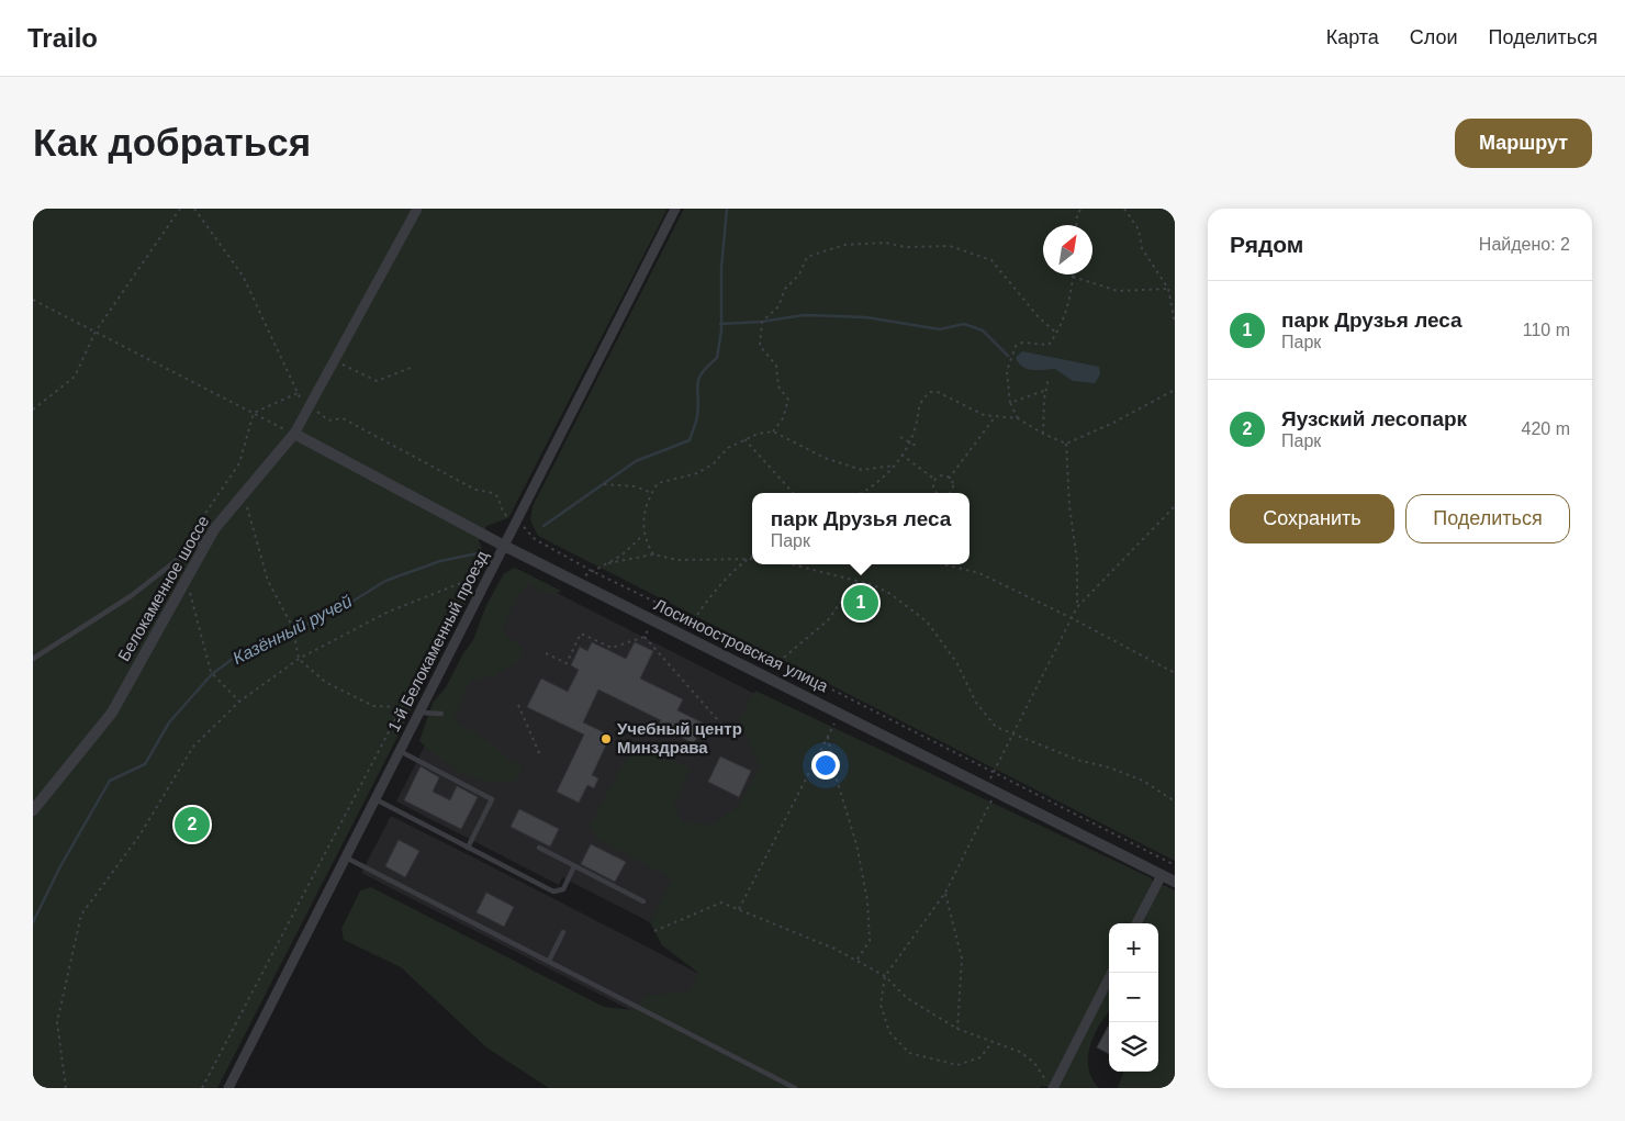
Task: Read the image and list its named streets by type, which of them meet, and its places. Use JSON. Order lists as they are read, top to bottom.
{
  "streets": {
    "street": ["Белокаменное шоссе", "1-й Белокаменный проезд", "Лосиноостровская улица"]
  },
  "crossings": [
    ["Белокаменное шоссе", "Лосиноостровская улица"],
    ["1-й Белокаменный проезд", "Лосиноостровская улица"]
  ],
  "water": ["Казённый ручей"],
  "places": ["Учебный центр Минздрава"],
  "north": "top right",
  "page": {
    "header": "Trailo",
    "nav": ["Карта", "Слои", "Поделиться"],
    "buttons": [
      "Маршрут",
      ["Сохранить", "Поделиться"]
    ],
    "title": "Как добраться",
    "heading": ["Рядом", "Найдено: 2"],
    "list": [
      {
        "mark": "1",
        "name": "парк Друзья леса",
        "note": "Парк",
        "value": "110 m"
      },
      {
        "mark": "2",
        "name": "Яузский лесопарк",
        "note": "Парк",
        "value": "420 m"
      }
    ],
    "popup": ["парк Друзья леса", "Парк"],
    "pins": ["1", "2"],
    "map_buttons": ["+", "−"]
  }
}
